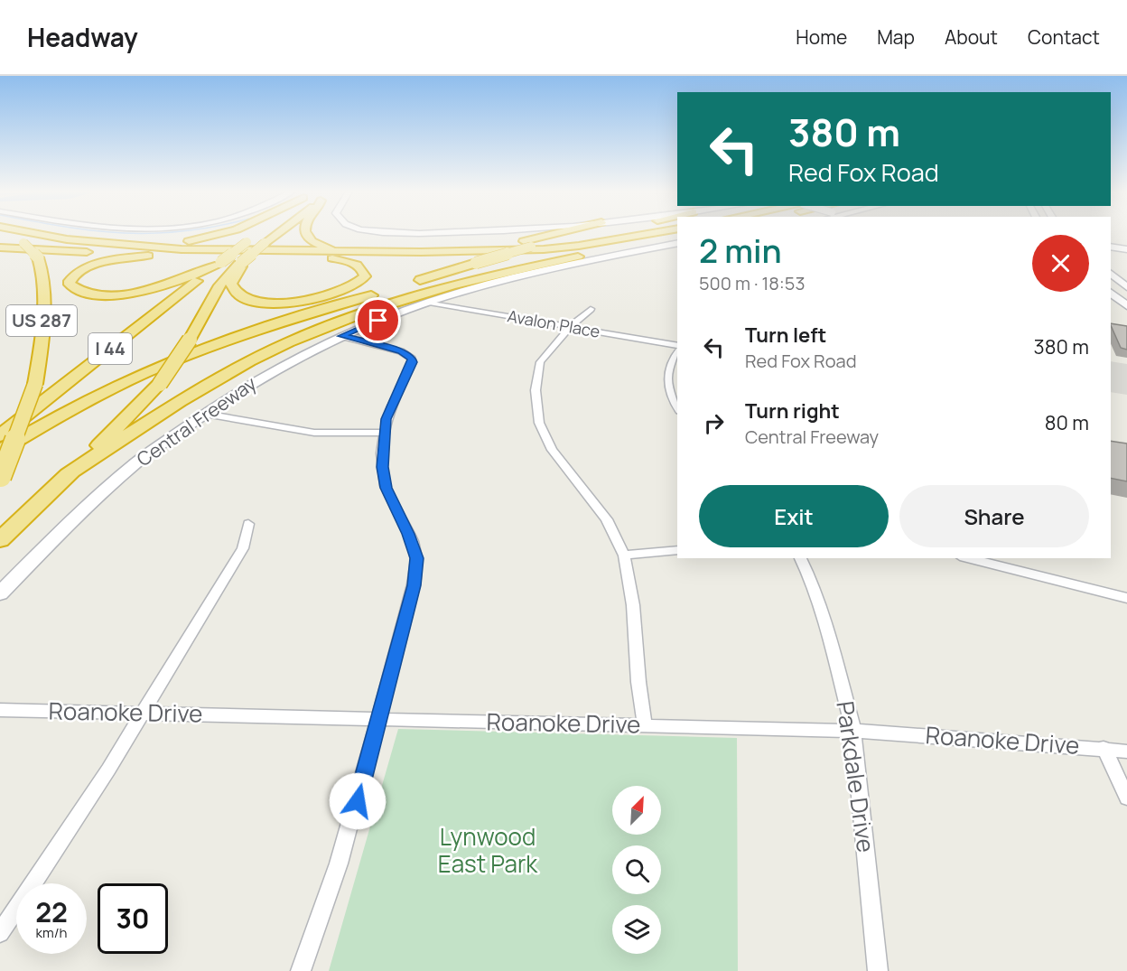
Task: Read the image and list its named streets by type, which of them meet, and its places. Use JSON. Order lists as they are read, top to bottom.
{
  "streets": {
    "highway": ["US 287", "I 44"],
    "main road": ["Central Freeway"],
    "street": ["Avalon Place", "Roanoke Drive", "Parkdale Drive"]
  },
  "crossings": [
    ["Avalon Place", "Central Freeway"],
    ["Roanoke Drive", "Parkdale Drive"]
  ],
  "parks": ["Lynwood East Park"],
  "north": "top right",
  "page": {
    "header": "Headway",
    "nav": [
      "Home",
      "Map",
      "About",
      "Contact"
    ],
    "turn": ["380 m", "Red Fox Road"],
    "heading": ["2 min", "500 m · 18:53"],
    "list": [
      {
        "name": "Turn left",
        "note": "Red Fox Road",
        "value": "380 m"
      },
      {
        "name": "Turn right",
        "note": "Central Freeway",
        "value": "80 m"
      }
    ],
    "buttons": ["Exit", "Share"],
    "speed": "22 km/h",
    "limit": "30"
  }
}
